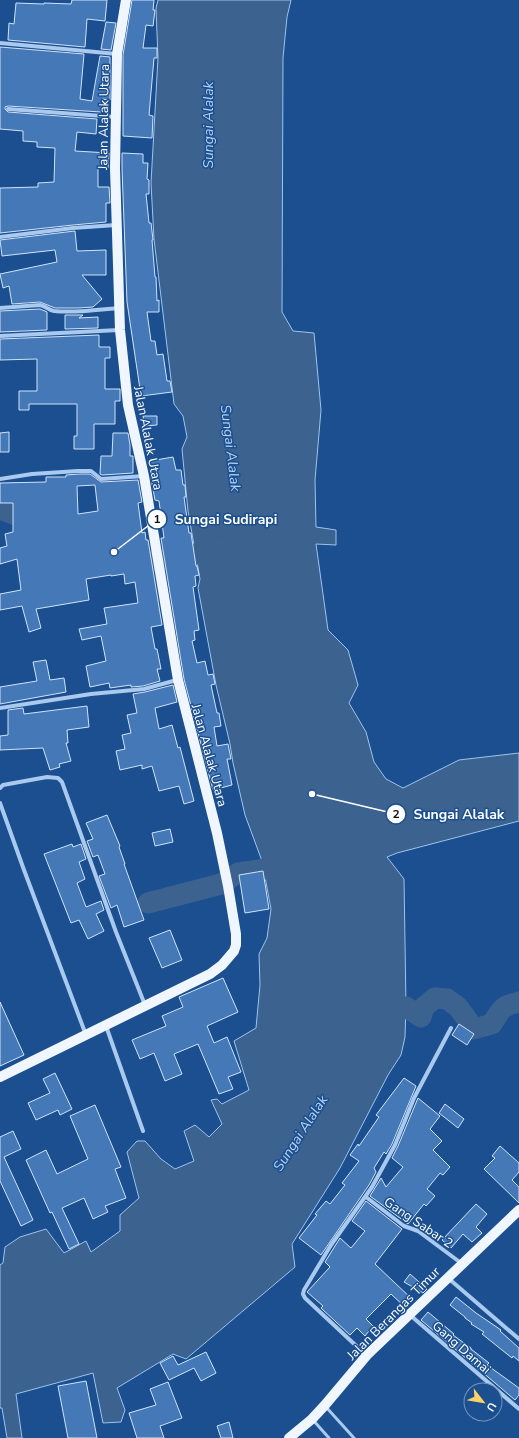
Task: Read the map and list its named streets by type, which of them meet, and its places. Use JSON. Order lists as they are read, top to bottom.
{
  "streets": {
    "main road": ["Jalan Alalak Utara", "Jalan Berangas Timur"],
    "street": ["Gang Sabar 2", "Gang Damai"]
  },
  "crossings": [
    ["Gang Sabar 2", "Jalan Berangas Timur"],
    ["Jalan Berangas Timur", "Gang Damai"]
  ],
  "water": ["Sungai Alalak"],
  "places": ["Sungai Sudirapi", "Sungai Alalak"],
  "north": "bottom right"
}
